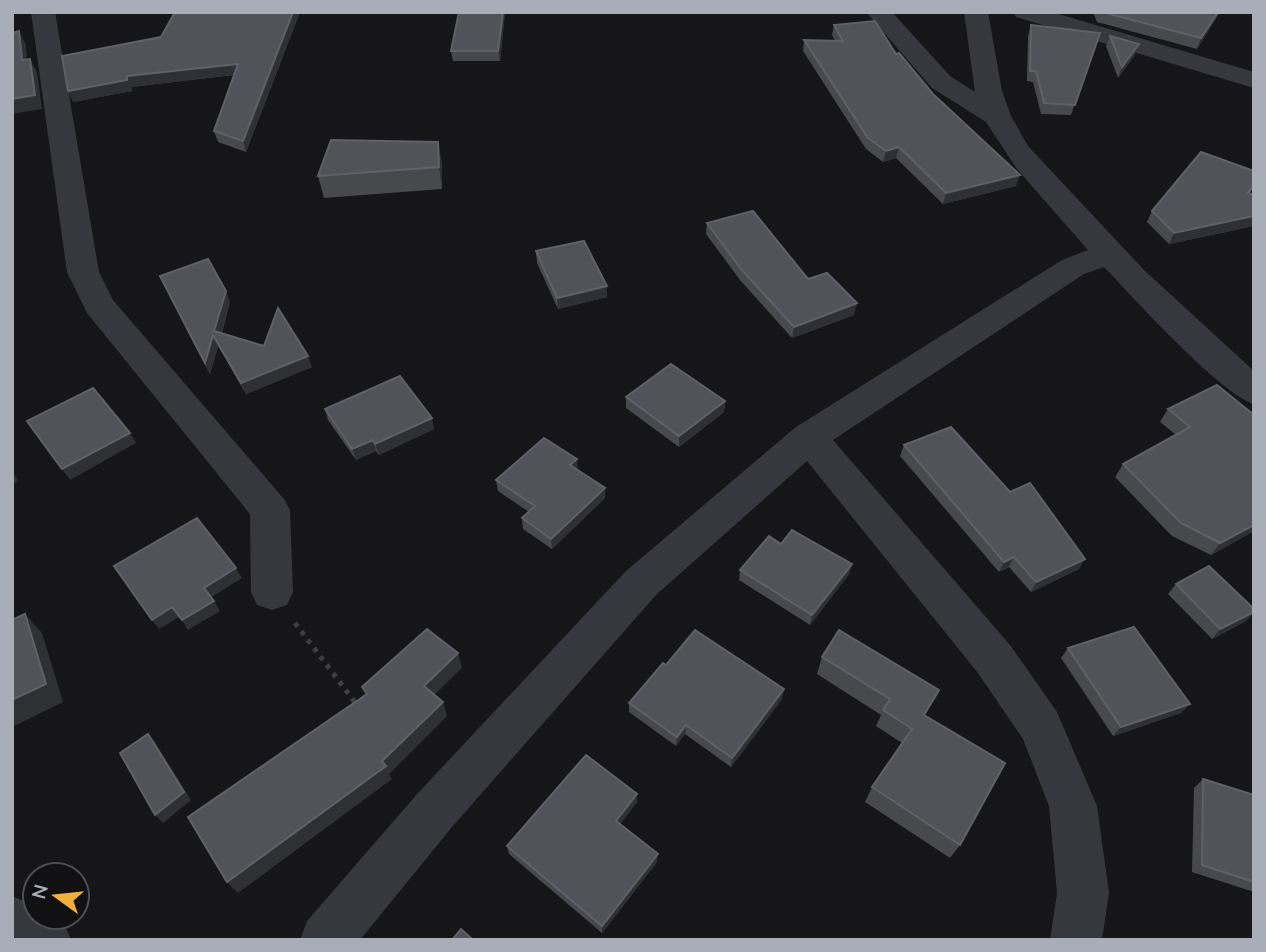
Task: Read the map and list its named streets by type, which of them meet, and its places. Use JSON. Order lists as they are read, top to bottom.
{
  "north": "left"
}
